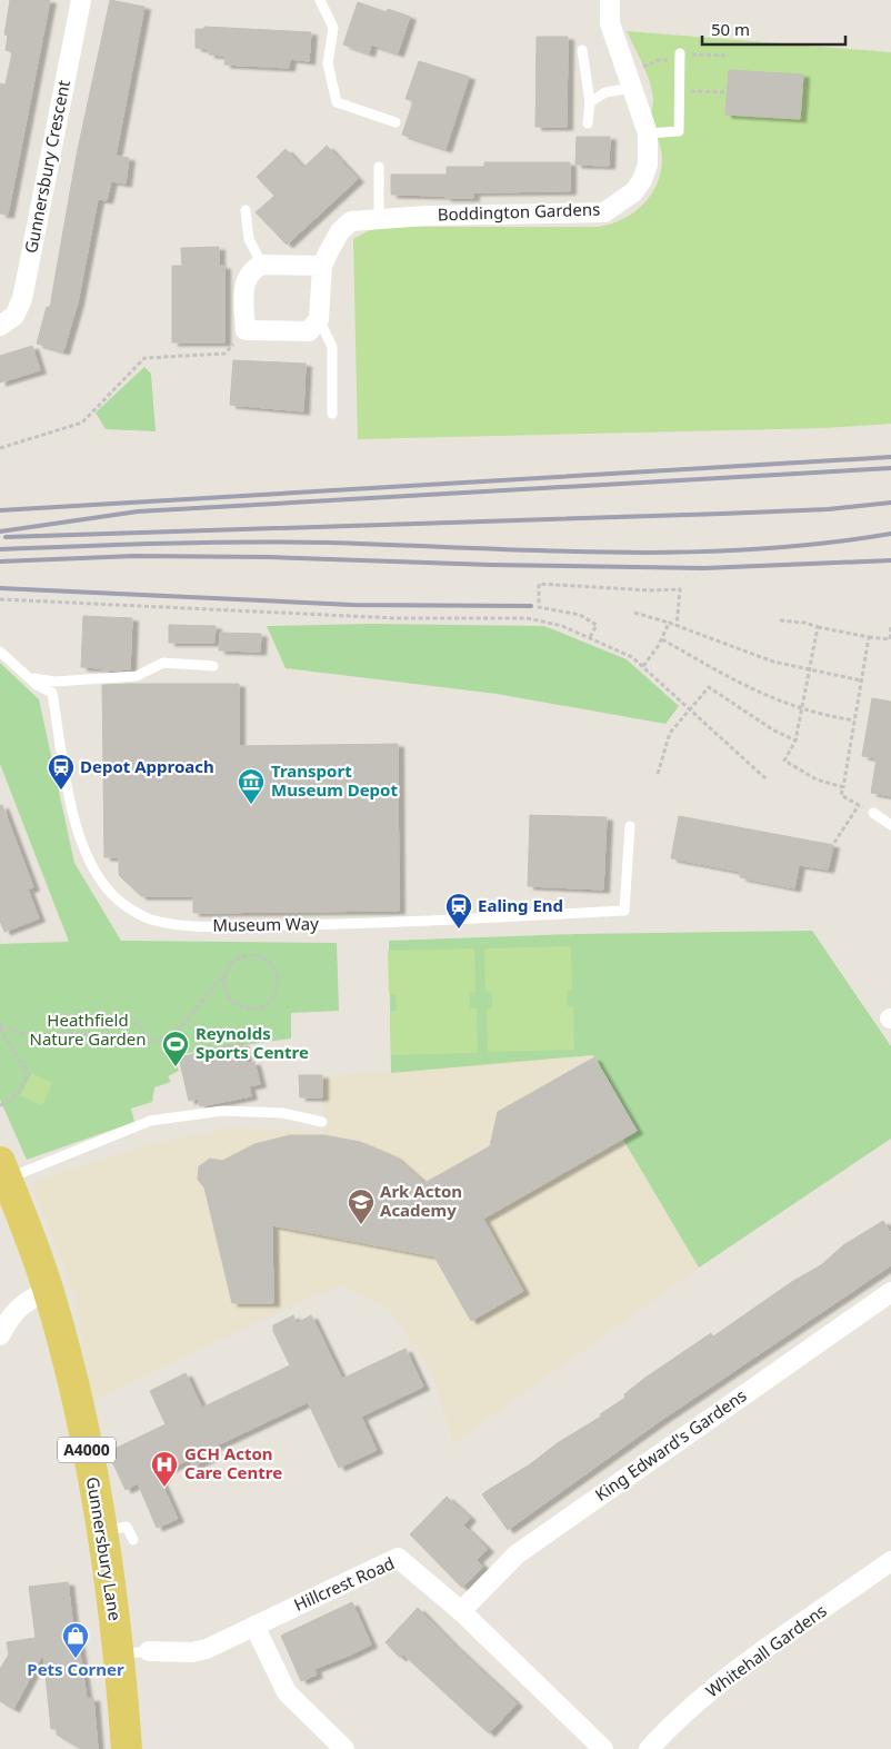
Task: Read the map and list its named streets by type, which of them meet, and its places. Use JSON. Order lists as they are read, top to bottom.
{
  "streets": {
    "main road": ["A4000", "Gunnersbury Lane"],
    "street": [
      "Gunnersbury Crescent",
      "Boddington Gardens",
      "King Edward's Gardens",
      "Hillcrest Road",
      "Whitehall Gardens"
    ],
    "lane": ["Museum Way"]
  },
  "crossings": [
    ["King Edward's Gardens", "Hillcrest Road"],
    ["Gunnersbury Lane", "Hillcrest Road"]
  ],
  "parks": ["Heathfield Nature Garden"],
  "places": {
    "station": ["Depot Approach", "Ealing End"],
    "museum": ["Transport Museum Depot"],
    "sports": ["Reynolds Sports Centre"],
    "school or university": ["Ark Acton Academy"],
    "hospital": ["GCH Acton Care Centre"],
    "shop": ["Pets Corner"]
  },
  "scale_bar": "50 m"
}
